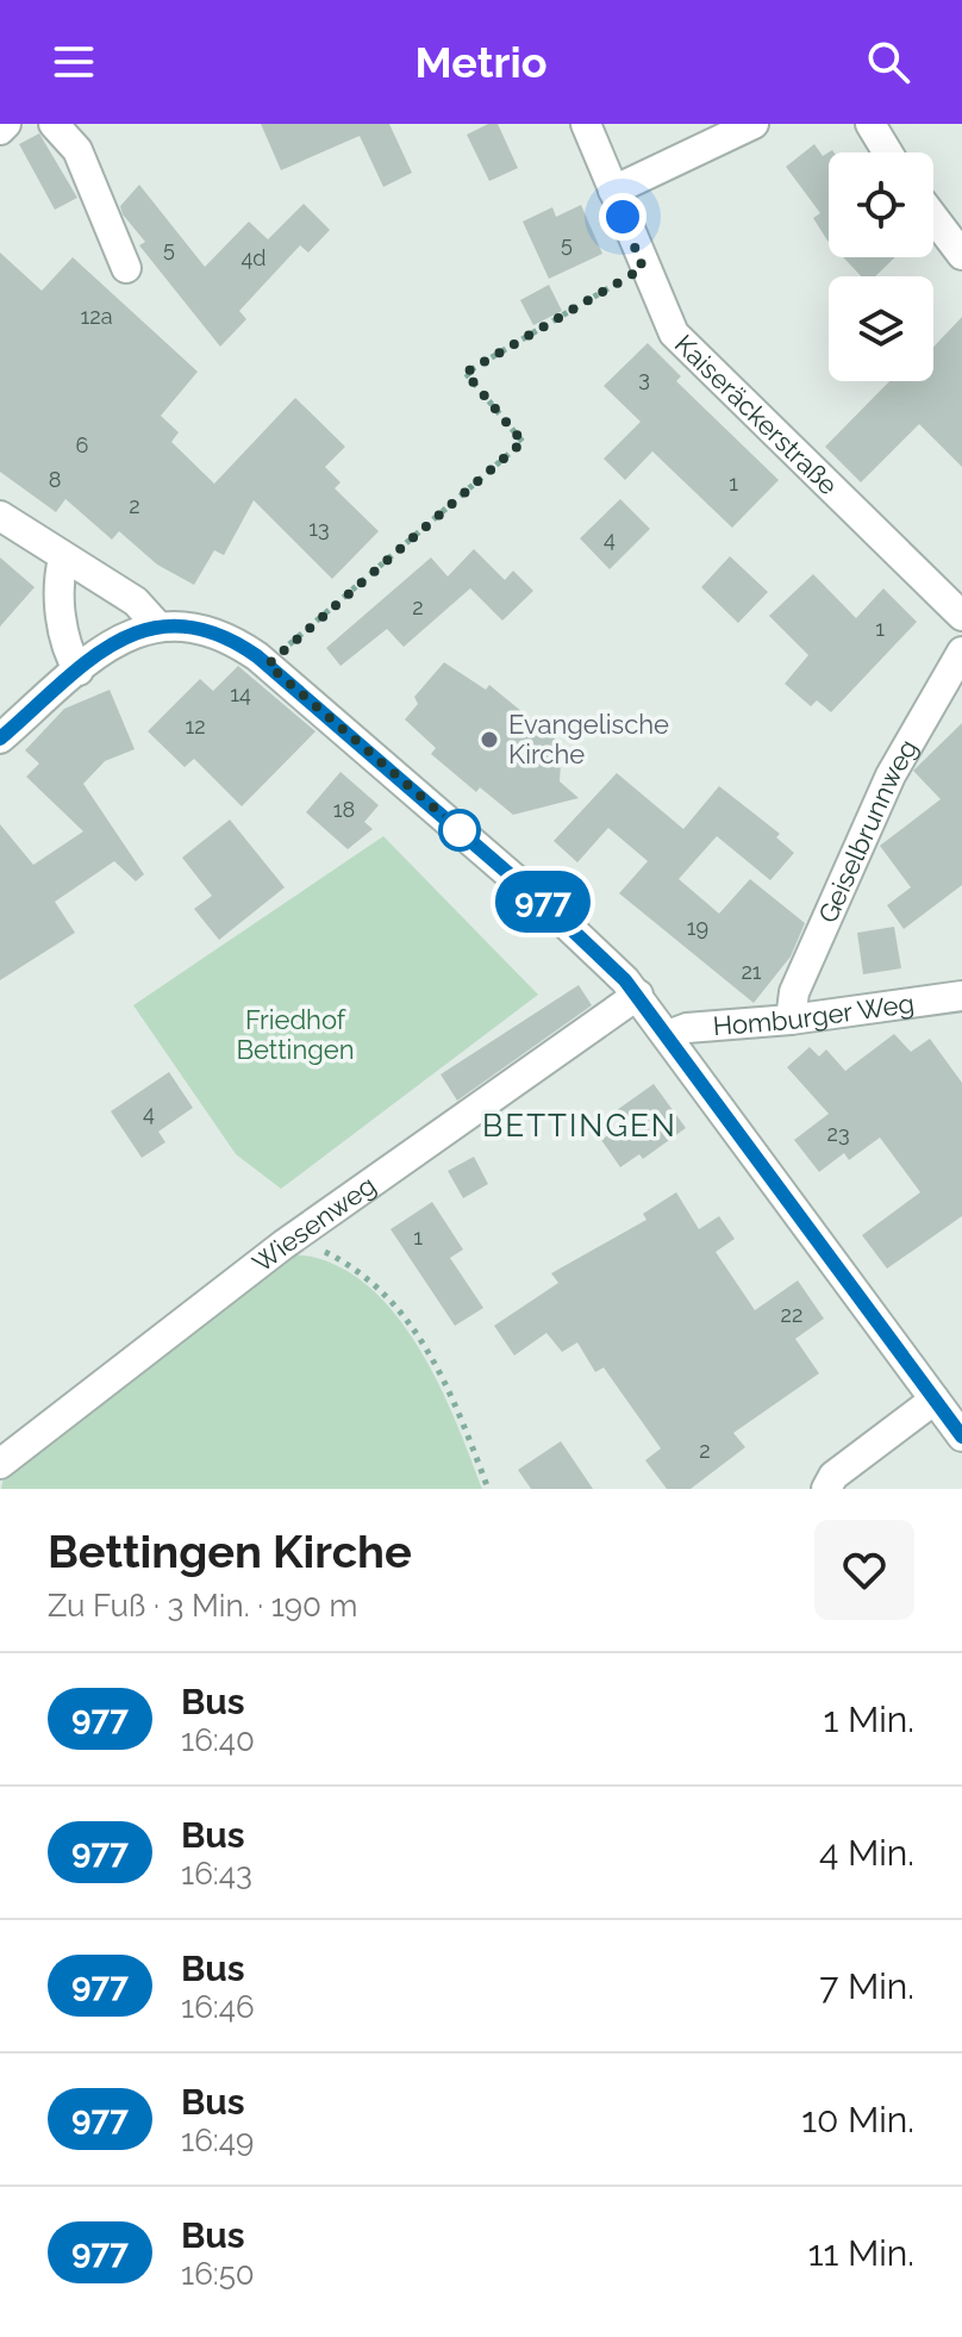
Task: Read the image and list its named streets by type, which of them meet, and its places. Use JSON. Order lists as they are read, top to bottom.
{
  "streets": {
    "street": [
      "Kaiseräckerstraße",
      "Geiselbrunnweg",
      "Homburger Weg",
      "Wiesenweg"
    ]
  },
  "crossings": [
    ["Geiselbrunnweg", "Homburger Weg"]
  ],
  "districts": ["BETTINGEN"],
  "parks": ["Friedhof Bettingen"],
  "places": ["Evangelische Kirche"],
  "lines": ["bus line 977"],
  "house_numbers": [
    "5",
    "5",
    "4d",
    "12a",
    "3",
    "6",
    "8",
    "1",
    "2",
    "13",
    "4",
    "2",
    "1",
    "14",
    "12",
    "18",
    "19",
    "21",
    "4",
    "23",
    "1",
    "22",
    "2"
  ],
  "page": {
    "header": "Metrio",
    "on_map": "977",
    "heading": ["Bettingen Kirche", "Zu Fuß · 3 Min. · 190 m"],
    "list": [
      {
        "mark": "977",
        "name": "Bus",
        "note": "16:40",
        "value": "1 Min."
      },
      {
        "mark": "977",
        "name": "Bus",
        "note": "16:43",
        "value": "4 Min."
      },
      {
        "mark": "977",
        "name": "Bus",
        "note": "16:46",
        "value": "7 Min."
      },
      {
        "mark": "977",
        "name": "Bus",
        "note": "16:49",
        "value": "10 Min."
      },
      {
        "mark": "977",
        "name": "Bus",
        "note": "16:50",
        "value": "11 Min."
      }
    ]
  }
}
